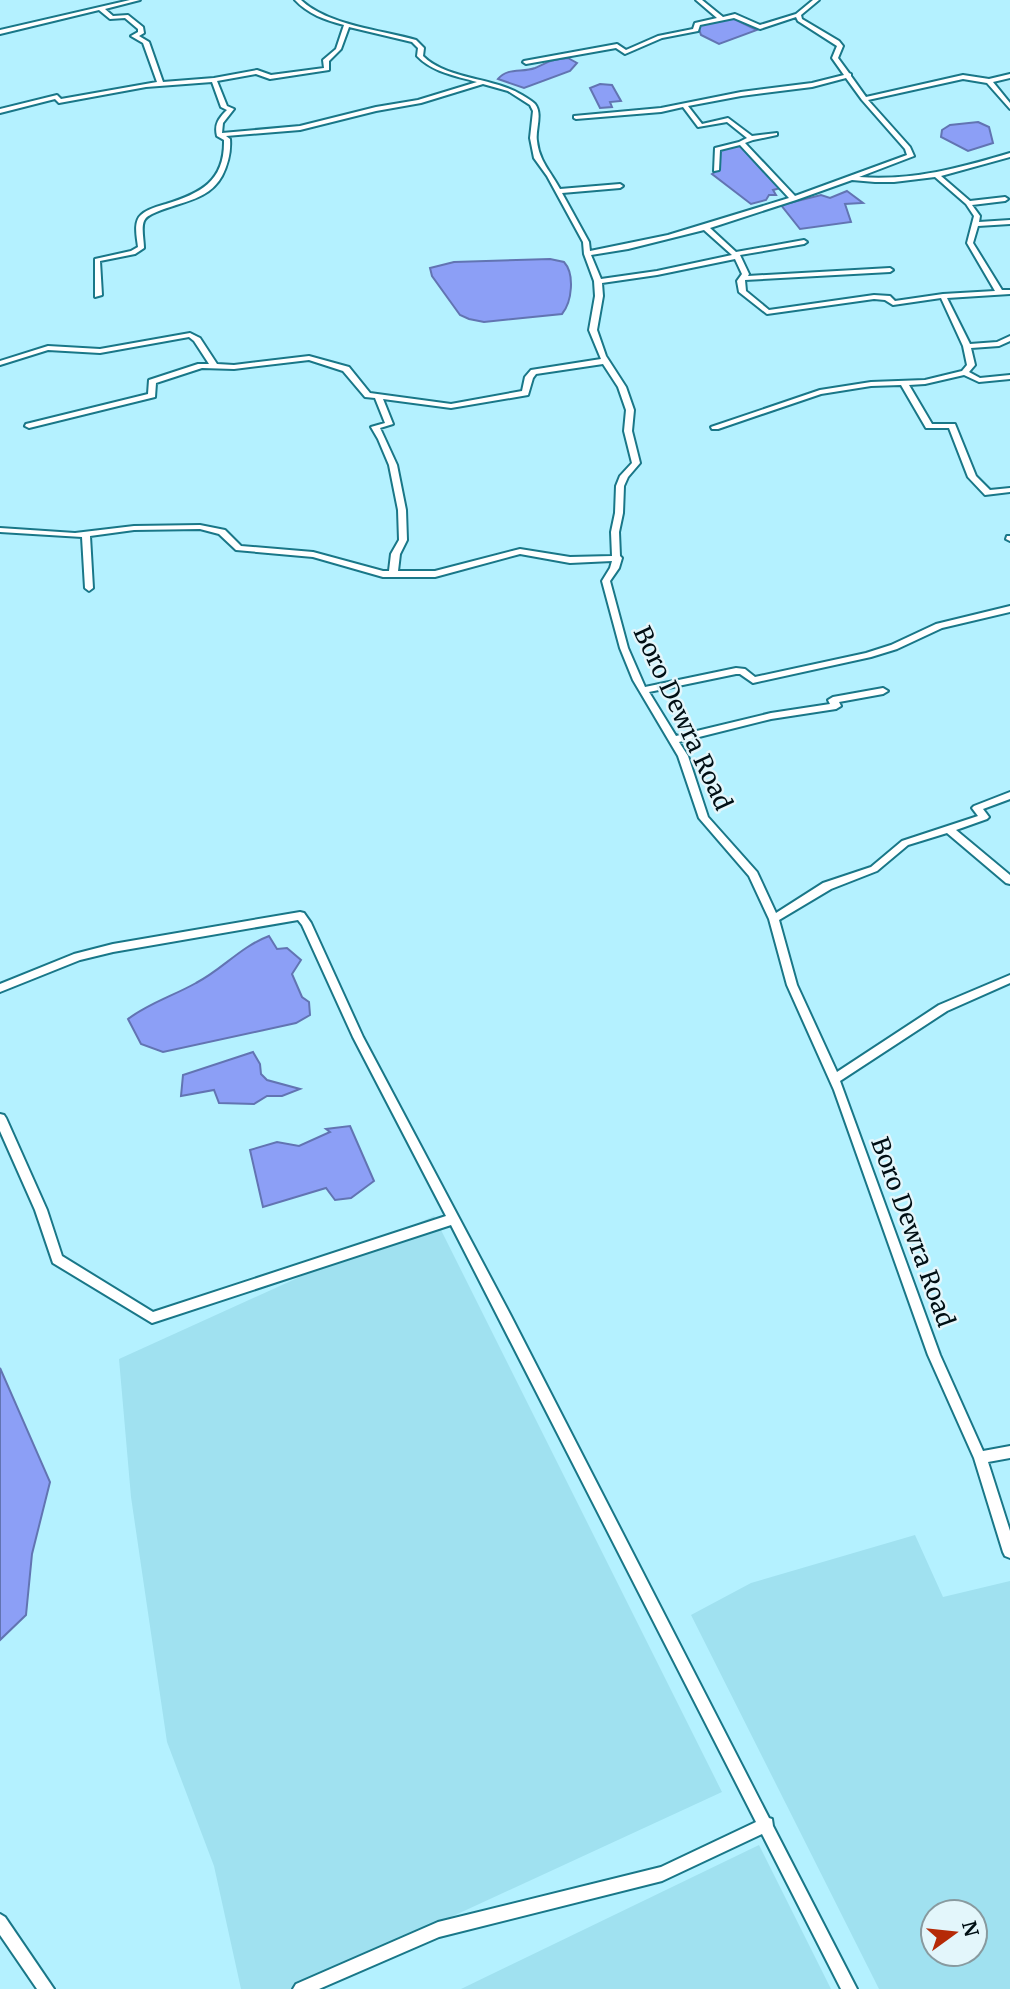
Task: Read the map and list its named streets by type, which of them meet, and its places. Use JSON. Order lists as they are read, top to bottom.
{
  "streets": {
    "street": ["Boro Dewra Road"]
  },
  "north": "right"
}
